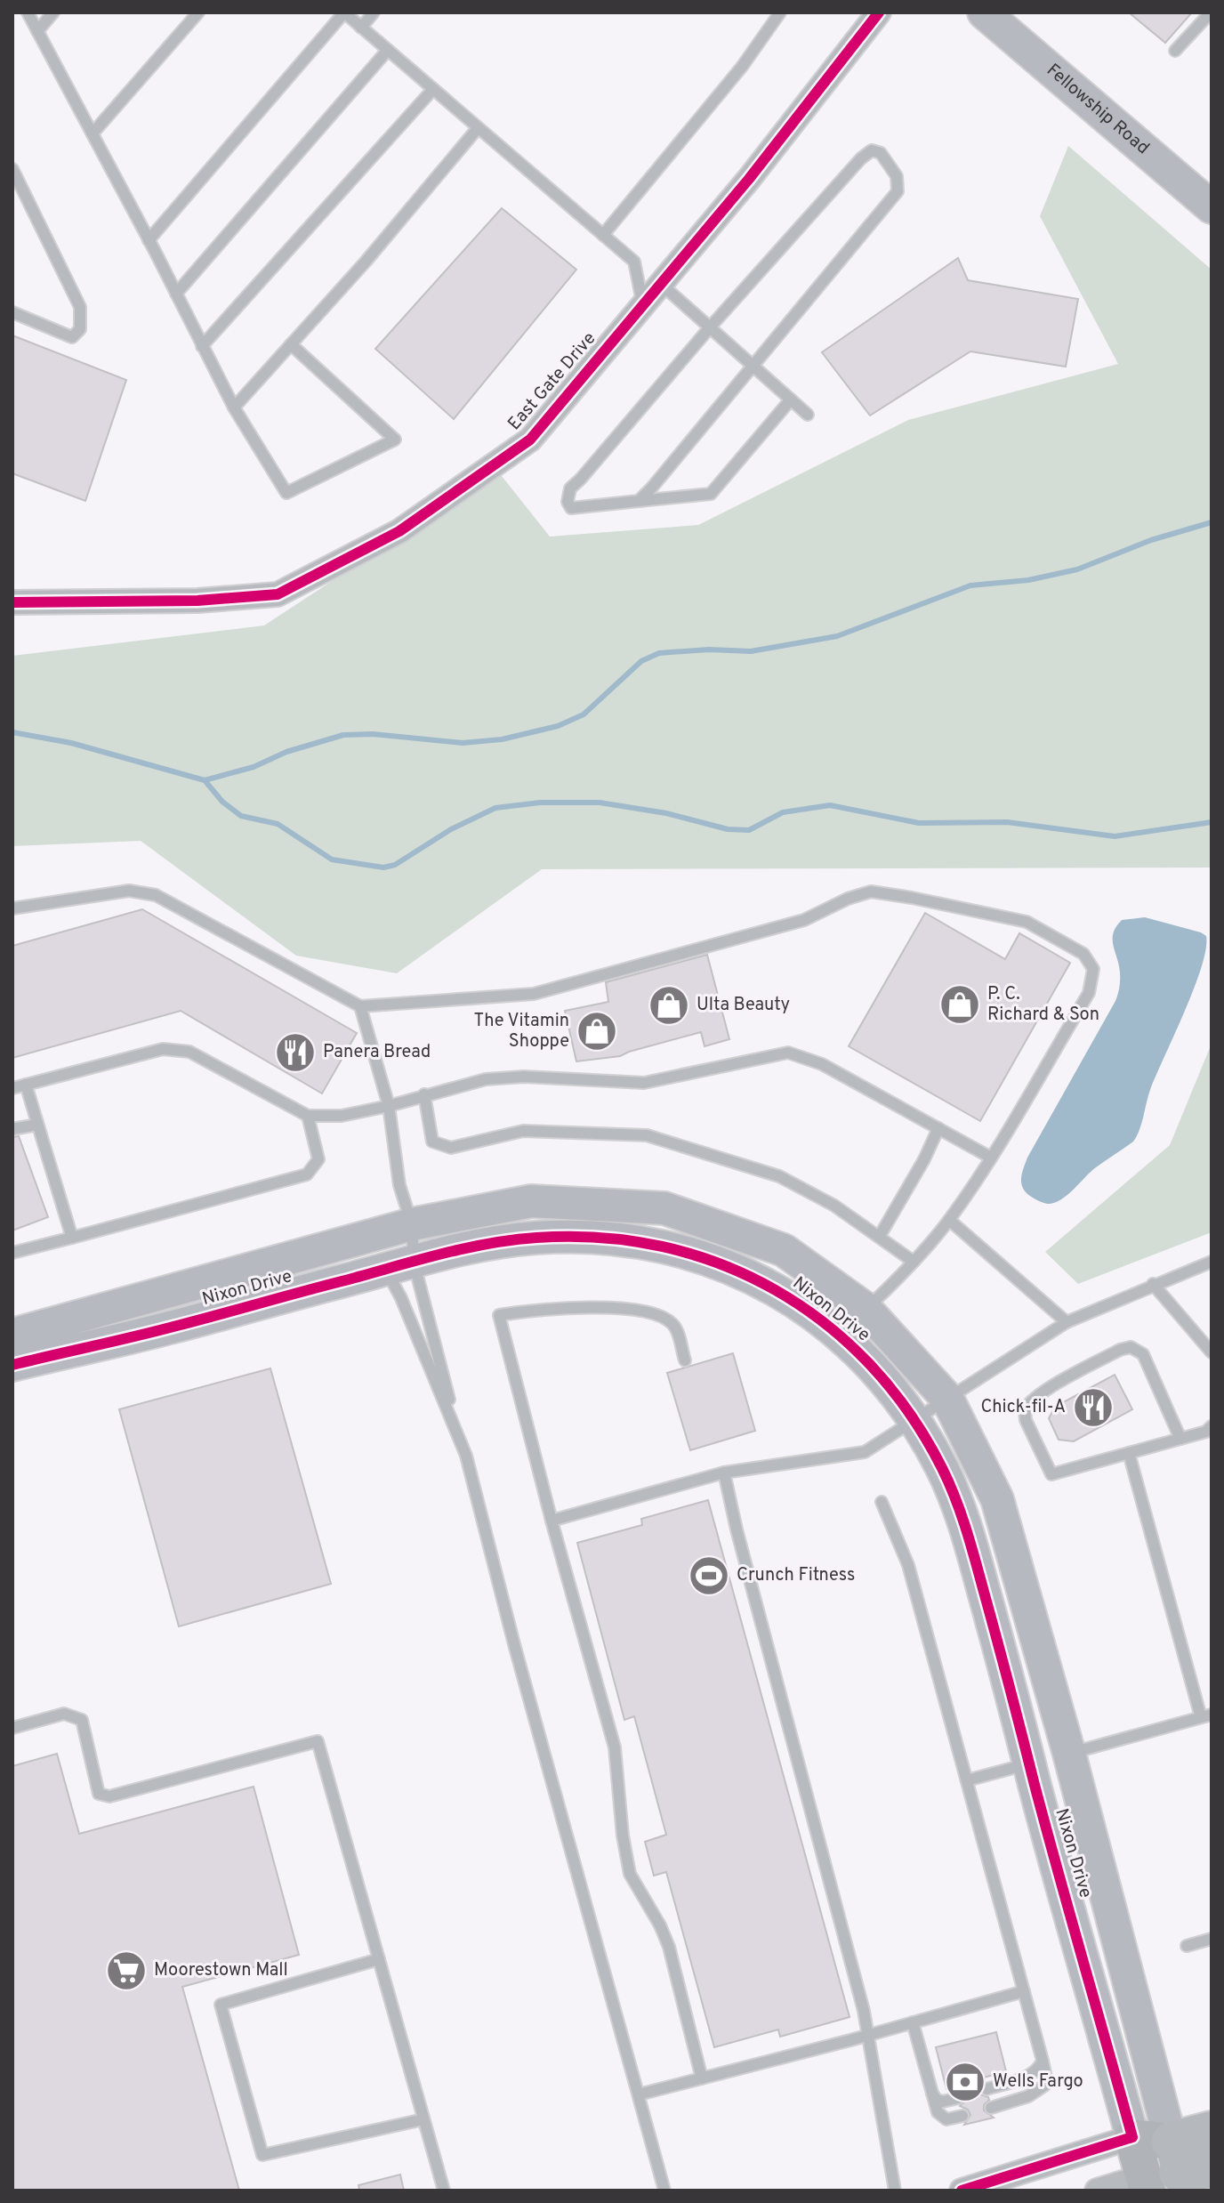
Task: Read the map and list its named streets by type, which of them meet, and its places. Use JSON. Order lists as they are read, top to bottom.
{
  "streets": {
    "street": ["Fellowship Road", "East Gate Drive", "Nixon Drive"]
  },
  "places": {
    "shop": ["P. C. Richard & Son", "Ulta Beauty", "The Vitamin Shoppe"],
    "restaurant": ["Panera Bread", "Chick-fil-A"],
    "sports": ["Crunch Fitness"],
    "supermarket": ["Moorestown Mall"],
    "bank": ["Wells Fargo"]
  }
}
